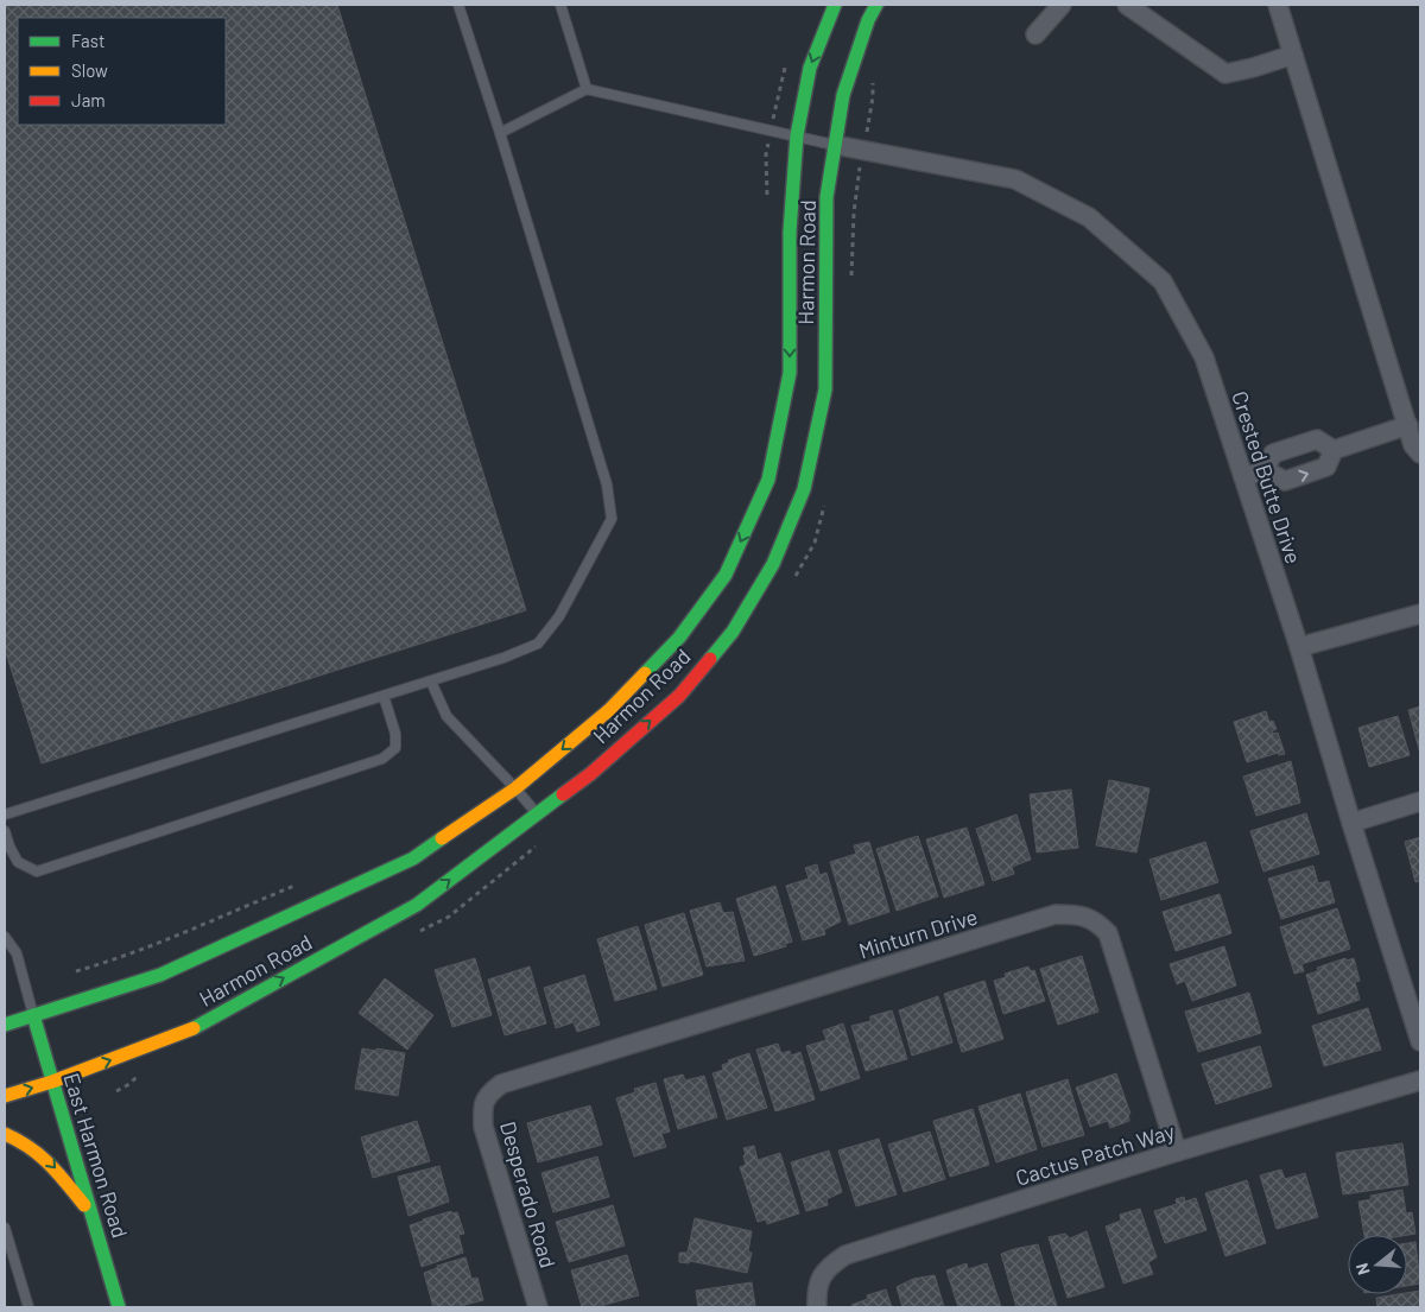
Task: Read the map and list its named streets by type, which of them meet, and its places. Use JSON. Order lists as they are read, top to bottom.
{
  "streets": {
    "street": [
      "Harmon Road",
      "Crested Butte Drive",
      "Minturn Drive",
      "Cactus Patch Way",
      "East Harmon Road",
      "Desperado Road"
    ]
  },
  "crossings": [
    ["Harmon Road", "Crested Butte Drive"],
    ["Harmon Road", "East Harmon Road"],
    ["Minturn Drive", "Cactus Patch Way"],
    ["Minturn Drive", "Desperado Road"]
  ],
  "legend": ["Fast", "Slow", "Jam"],
  "north": "left"
}
